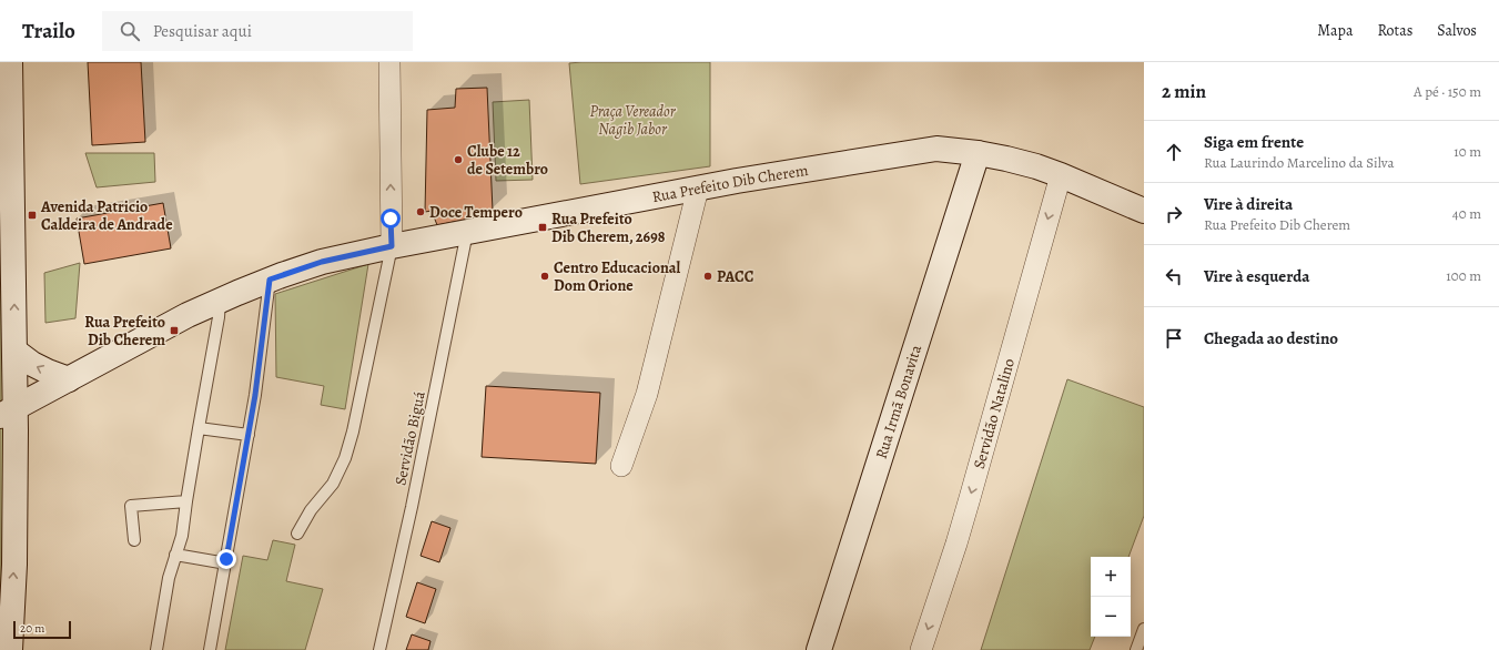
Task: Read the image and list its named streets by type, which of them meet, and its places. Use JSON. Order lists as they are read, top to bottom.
{
  "streets": {
    "main road": ["Rua Prefeito Dib Cherem", "Rua Irmã Bonavita"],
    "street": ["Servidão Natalino"],
    "lane": ["Servidão Biguá"]
  },
  "crossings": [
    ["Rua Prefeito Dib Cherem", "Rua Irmã Bonavita"],
    ["Rua Prefeito Dib Cherem", "Servidão Natalino"],
    ["Rua Prefeito Dib Cherem", "Servidão Biguá"]
  ],
  "one_way": ["Servidão Natalino"],
  "parks": ["Praça Vereador Nagib Jabor"],
  "places": {
    "other": [
      "Clube 12 de Setembro",
      "Doce Tempero",
      "Centro Educacional Dom Orione",
      "PACC"
    ],
    "transit": ["Avenida Patricio Caldeira de Andrade", "Rua Prefeito Dib Cherem, 2698", "Rua Prefeito Dib Cherem"]
  },
  "scale_bar": "20 m",
  "page": {
    "header": "Trailo",
    "search": "Pesquisar aqui",
    "nav": ["Mapa", "Rotas", "Salvos"],
    "heading": ["2 min", "A pé · 150 m"],
    "list": [
      ["Siga em frente", "Rua Laurindo Marcelino da Silva", "10 m"],
      ["Vire à direita", "Rua Prefeito Dib Cherem", "40 m"],
      ["Vire à esquerda", "100 m"],
      "Chegada ao destino"
    ],
    "map_buttons": ["+", "−"],
    "scale": "20 m"
  }
}
